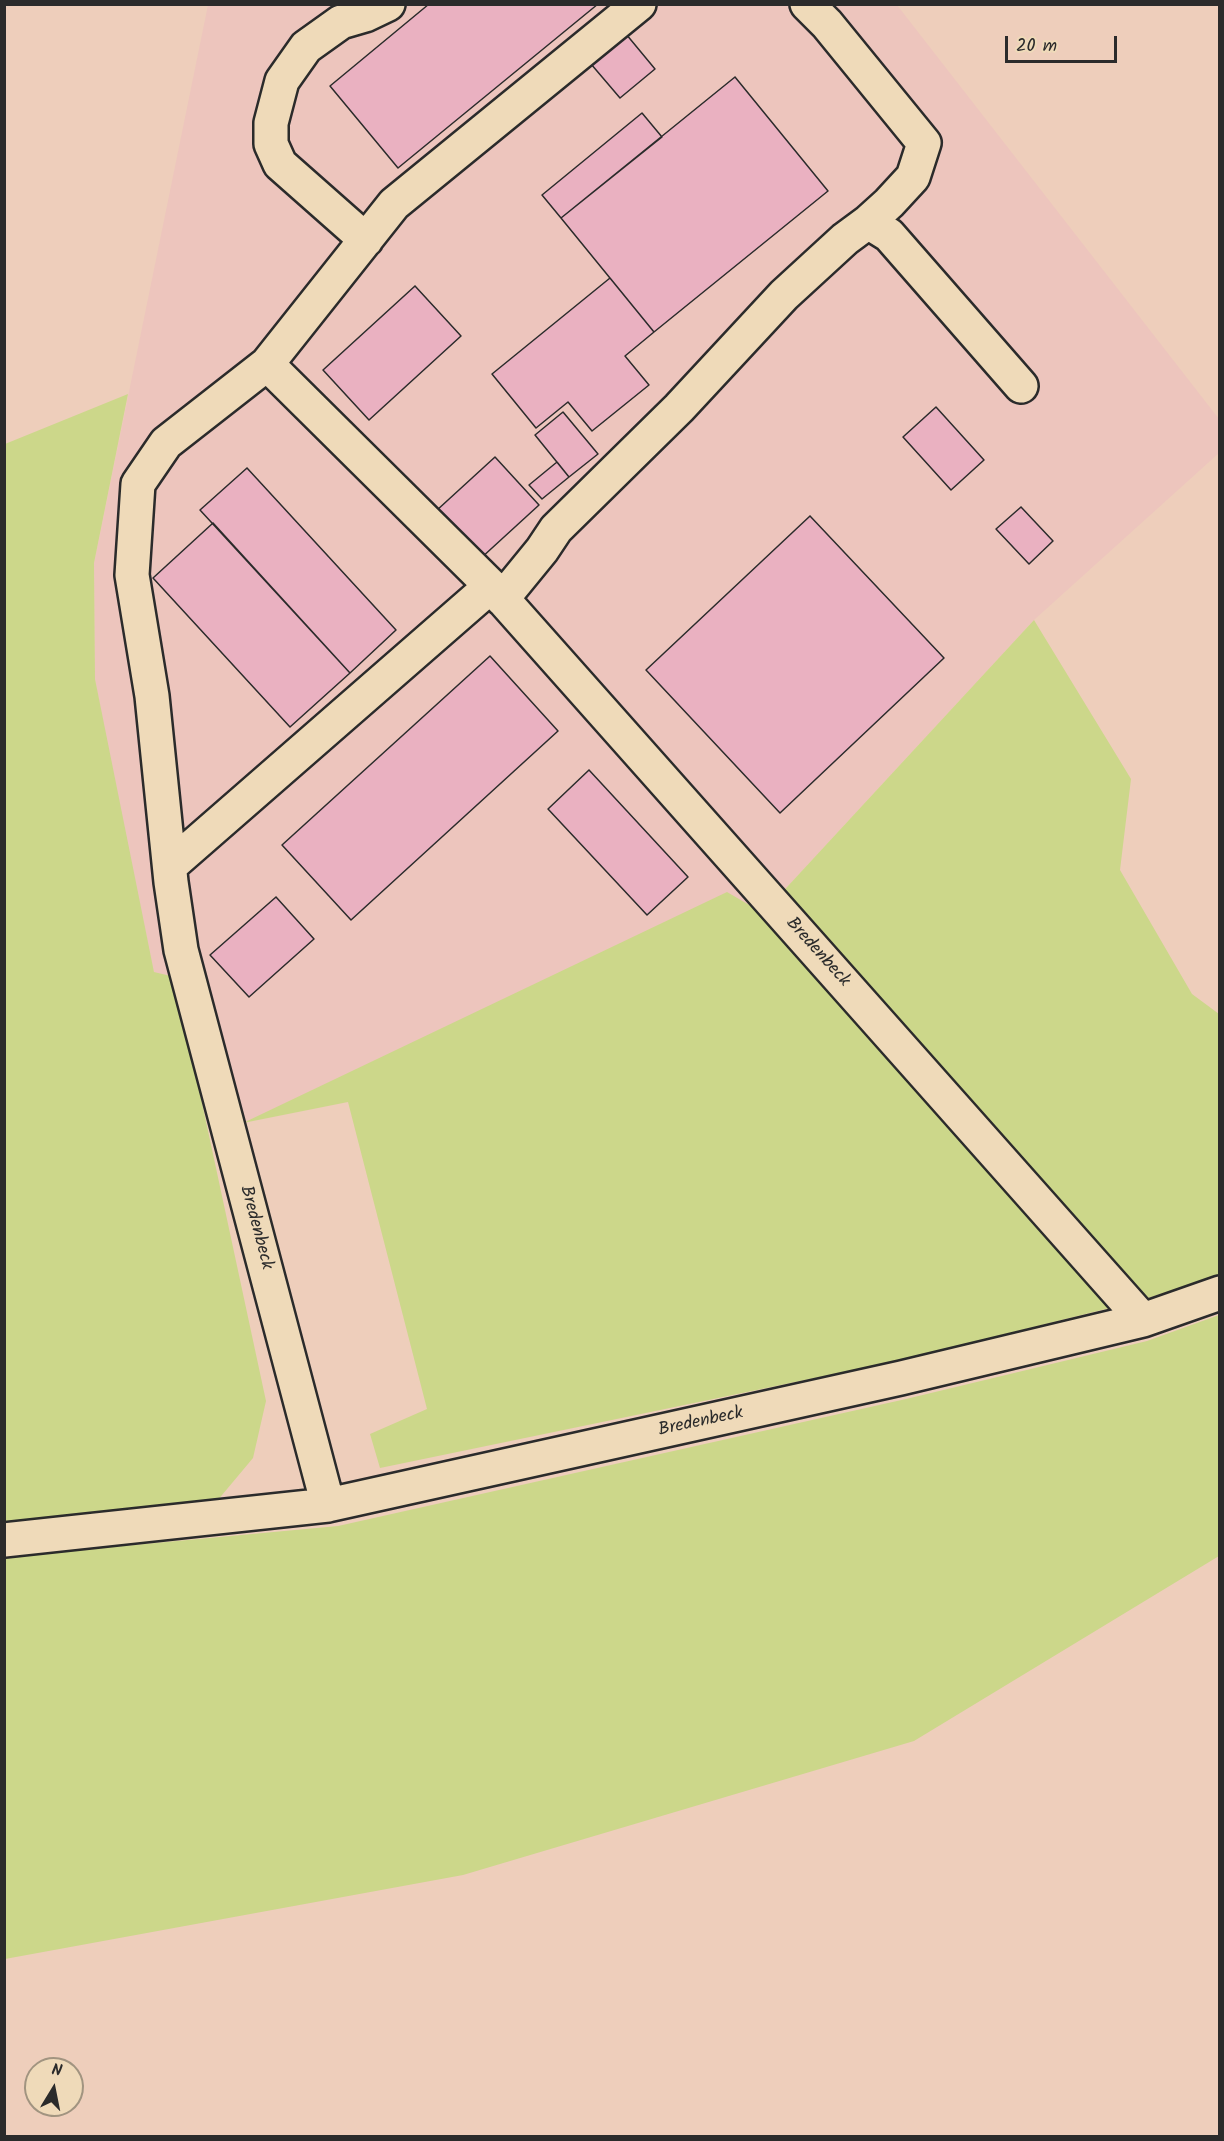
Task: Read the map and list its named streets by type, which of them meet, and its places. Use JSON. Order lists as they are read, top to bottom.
{
  "streets": {
    "street": ["Bredenbeck"]
  },
  "scale_bar": "20 m",
  "north": "top"
}
